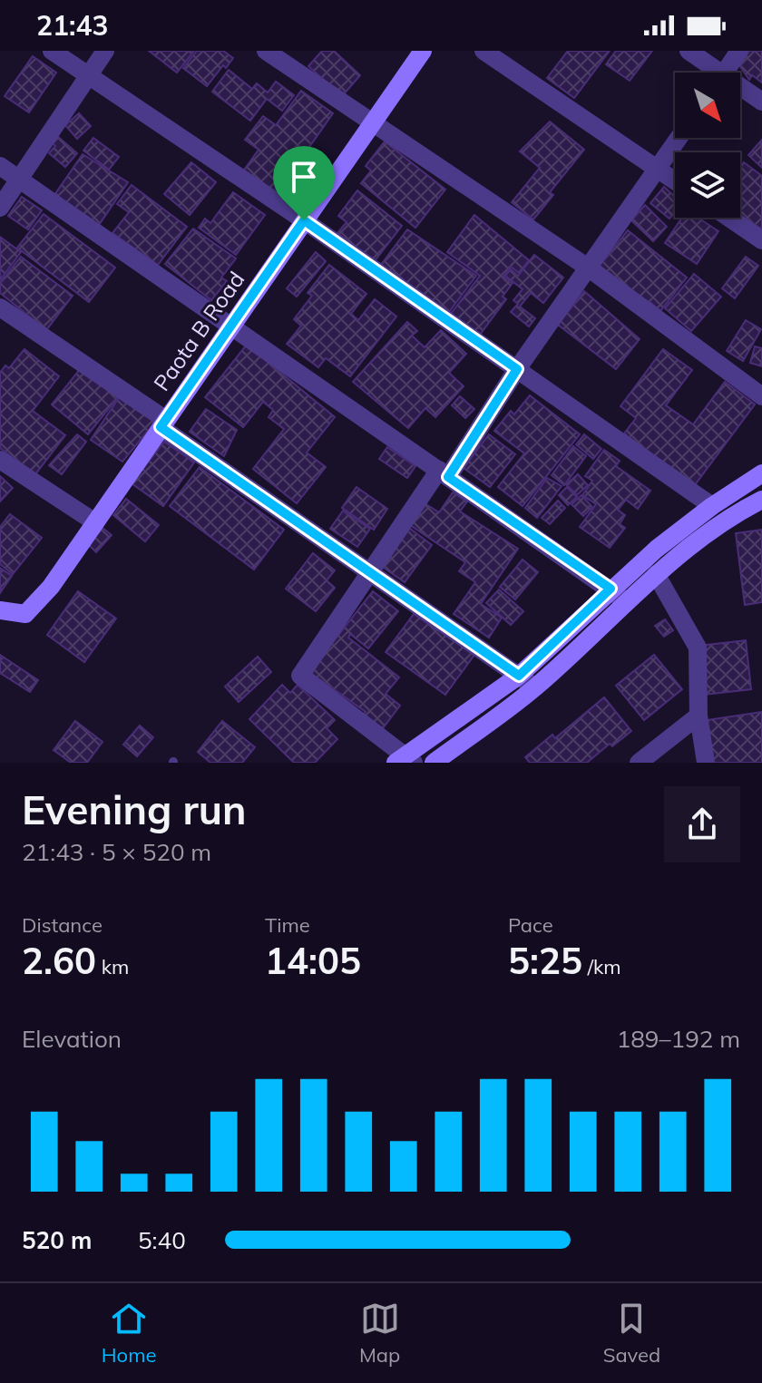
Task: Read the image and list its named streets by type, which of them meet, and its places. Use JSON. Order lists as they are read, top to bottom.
{
  "streets": {
    "street": ["Paota B Road"]
  },
  "north": "bottom right",
  "page": {
    "status": "21:43",
    "heading": ["Evening run", "21:43 · 5 × 520 m"],
    "stats": [
      ["Distance", "2.60 km"],
      ["Time", "14:05"],
      ["Pace", "5:25 /km"]
    ],
    "chart": ["Elevation", "189–192 m"],
    "list": [
      {
        "name": "520 m",
        "note": "5:40"
      }
    ],
    "tabs": ["Home", "Map", "Saved"]
  }
}
